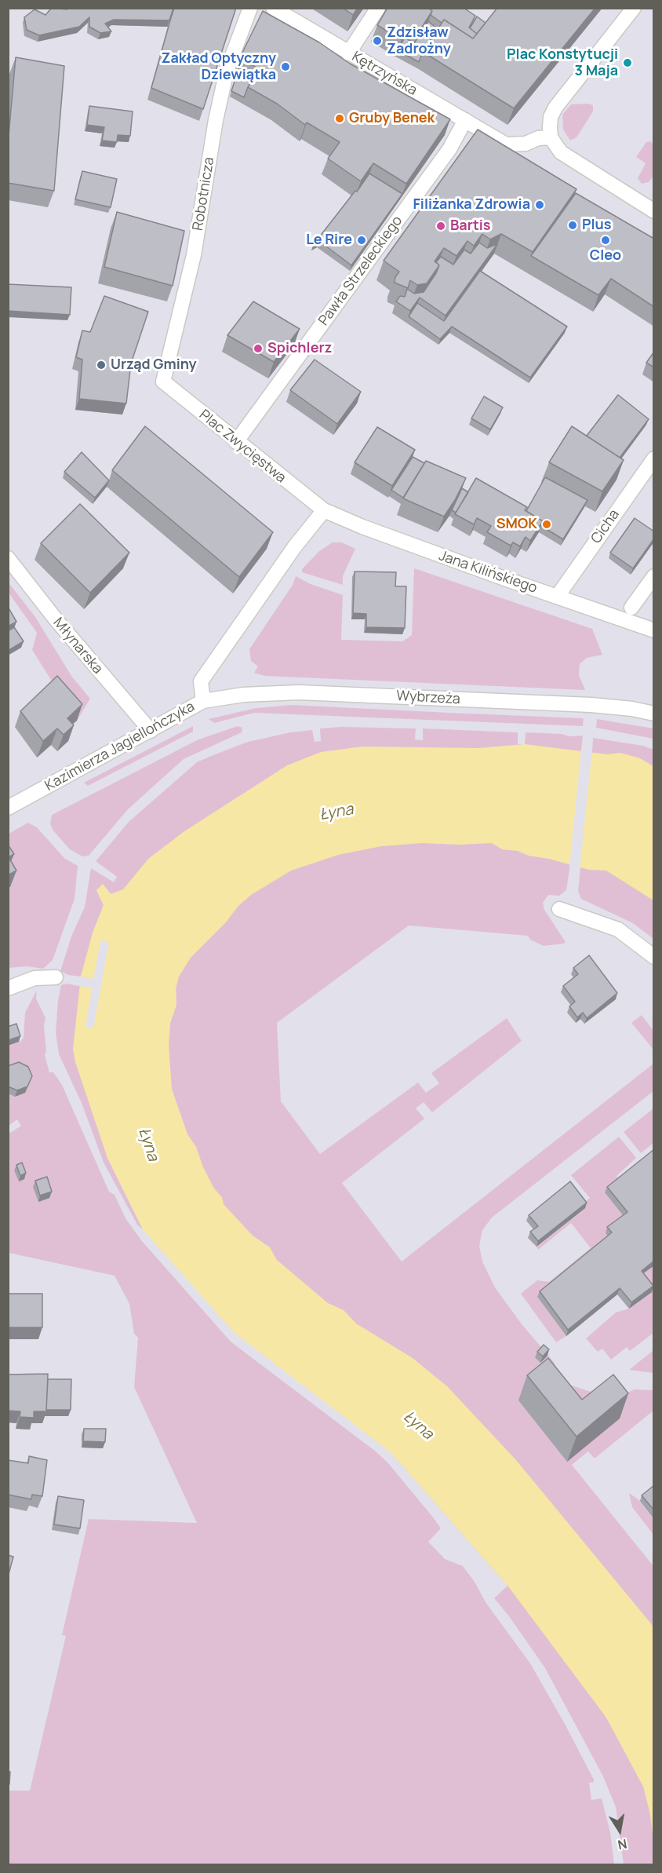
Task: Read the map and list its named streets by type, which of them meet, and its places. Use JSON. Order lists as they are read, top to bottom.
{
  "streets": {
    "street": [
      "Kętrzyńska",
      "Robotnicza",
      "Pawła Strzeleckiego",
      "Plac Zwycięstwa",
      "Cicha",
      "Jana Kilińskiego",
      "Młynarska",
      "Wybrzeża",
      "Kazimierza Jagiellończyka"
    ]
  },
  "crossings": [
    ["Kętrzyńska", "Pawła Strzeleckiego"],
    ["Robotnicza", "Plac Zwycięstwa"],
    ["Pawła Strzeleckiego", "Plac Zwycięstwa"],
    ["Plac Zwycięstwa", "Jana Kilińskiego"],
    ["Plac Zwycięstwa", "Kazimierza Jagiellończyka"],
    ["Cicha", "Jana Kilińskiego"],
    ["Jana Kilińskiego", "Kazimierza Jagiellończyka"],
    ["Młynarska", "Kazimierza Jagiellończyka"],
    ["Wybrzeża", "Kazimierza Jagiellończyka"]
  ],
  "water": ["Łyna"],
  "places": [
    "Zdzisław Zadrożny",
    "Plac Konstytucji 3 Maja",
    "Zakład Optyczny Dziewiątka",
    "Gruby Benek",
    "Filiżanka Zdrowia",
    "Plus",
    "Bartis",
    "Le Rire",
    "Cleo",
    "Spichlerz",
    "Urząd Gminy",
    "SMOK"
  ],
  "north": "bottom"
}
